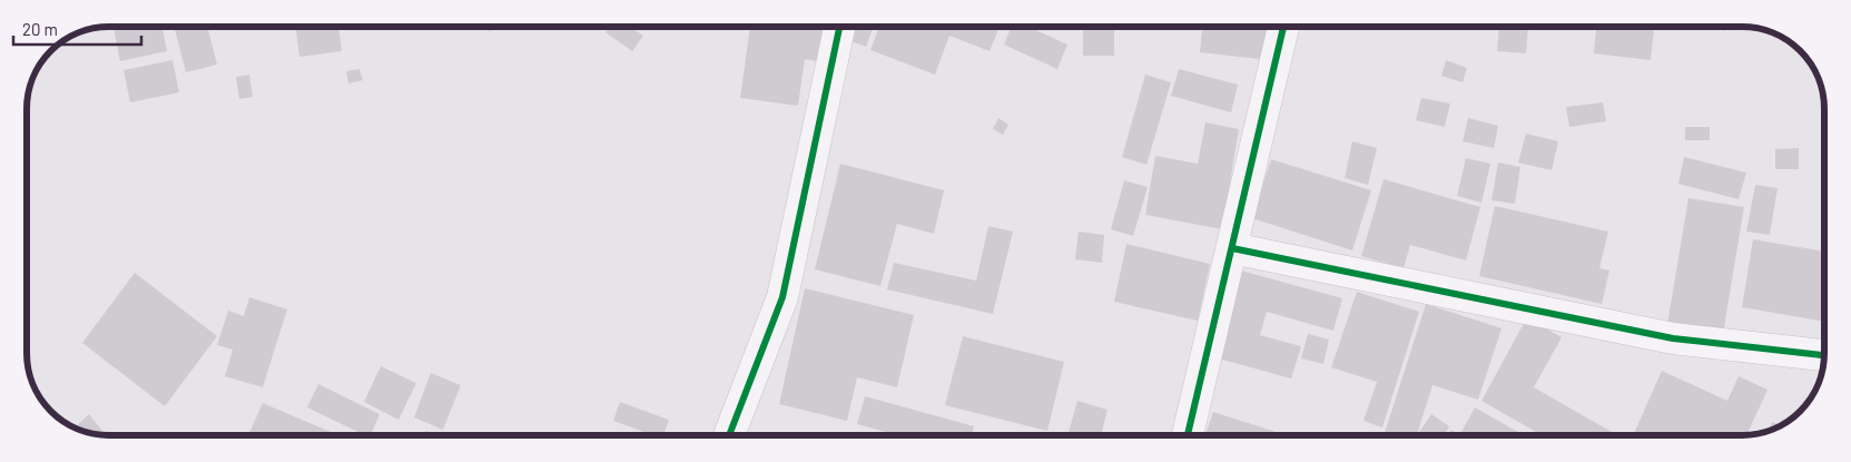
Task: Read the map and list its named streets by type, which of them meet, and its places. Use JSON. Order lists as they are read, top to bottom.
{
  "scale_bar": "20 m"
}
